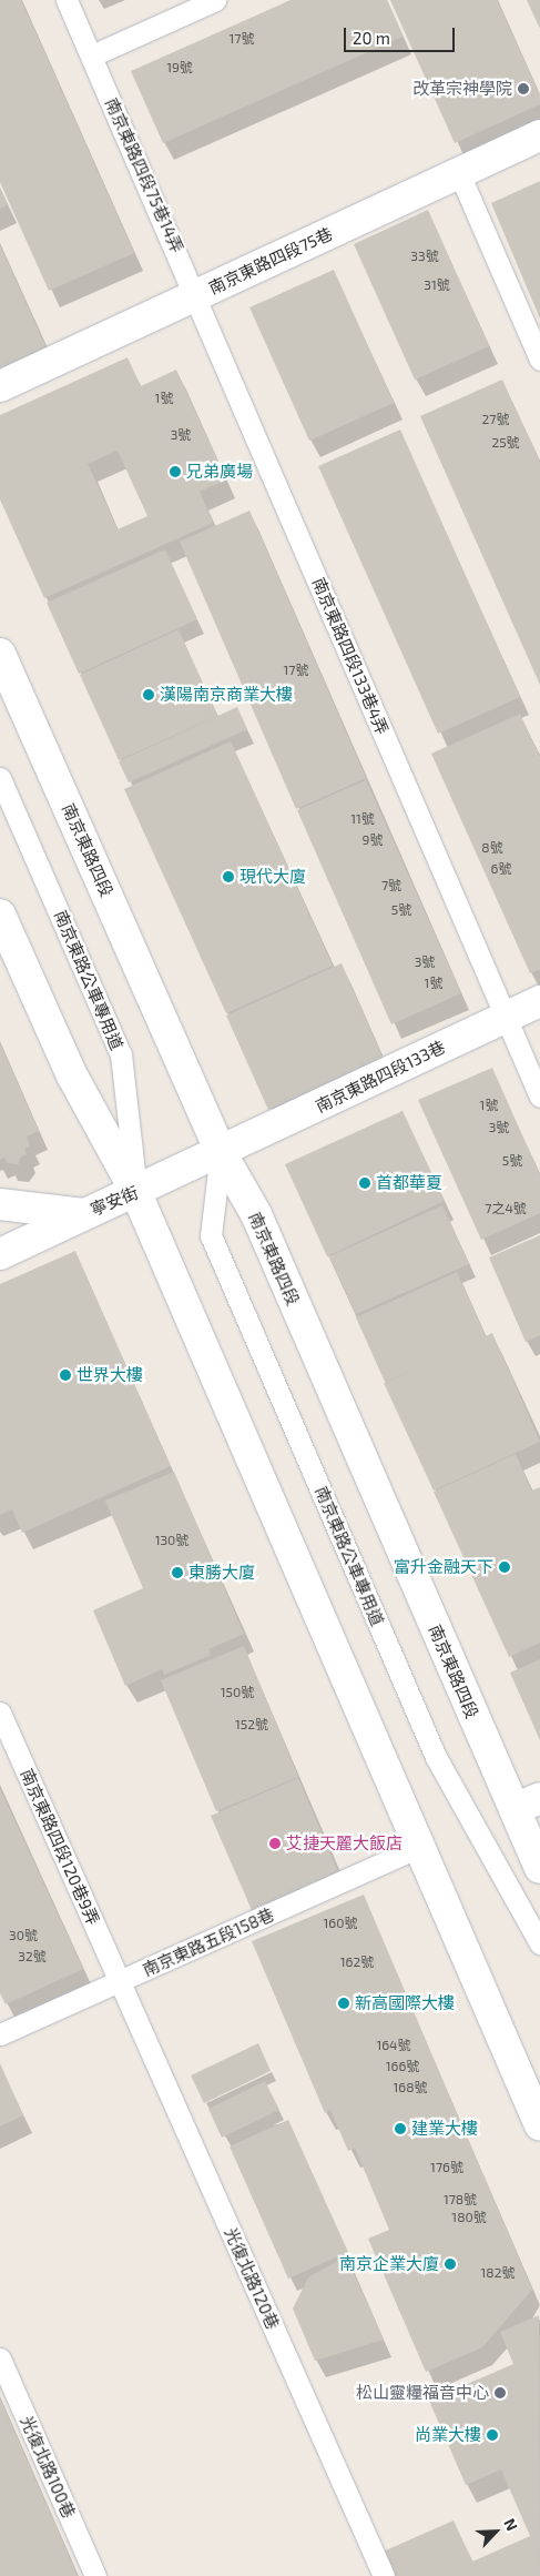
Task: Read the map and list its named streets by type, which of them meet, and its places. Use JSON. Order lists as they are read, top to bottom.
{
  "streets": {
    "main road": [
      "南京東路四段75巷",
      "南京東路四段",
      "南京東路四段133巷",
      "寧安街"
    ],
    "lane": [
      "南京東路四段75巷14弄",
      "南京東路四段133巷4弄",
      "南京東路公車專用道",
      "南京東路四段120巷9弄",
      "南京東路五段158巷",
      "光復北路120巷",
      "光復北路100巷"
    ]
  },
  "crossings": [
    ["南京東路四段75巷14弄", "南京東路四段75巷"],
    ["南京東路四段75巷14弄", "南京東路四段133巷4弄"],
    ["南京東路四段75巷", "南京東路四段133巷4弄"],
    ["南京東路四段133巷4弄", "南京東路四段133巷"],
    ["南京東路四段", "南京東路公車專用道"],
    ["南京東路四段", "南京東路四段133巷"],
    ["南京東路四段", "寧安街"],
    ["南京東路公車專用道", "南京東路四段133巷"],
    ["南京東路公車專用道", "寧安街"],
    ["南京東路四段133巷", "寧安街"],
    ["南京東路四段120巷9弄", "南京東路五段158巷"],
    ["南京東路四段120巷9弄", "光復北路120巷"],
    ["南京東路五段158巷", "光復北路120巷"]
  ],
  "places": [
    "改革宗神學院",
    "兄弟廣場",
    "漢陽南京商業大樓",
    "現代大廈",
    "首都華夏",
    "世界大樓",
    "富升金融天下",
    "東勝大廈",
    "艾捷天麗大飯店",
    "新高國際大樓",
    "建業大樓",
    "南京企業大廈",
    "松山靈糧福音中心",
    "尚業大樓"
  ],
  "house_numbers": [
    "17號",
    "19號",
    "33號",
    "31號",
    "1號",
    "27號",
    "3號",
    "25號",
    "17號",
    "11號",
    "9號",
    "8號",
    "6號",
    "7號",
    "5號",
    "3號",
    "1號",
    "1號",
    "3號",
    "5號",
    "7之4號",
    "130號",
    "150號",
    "152號",
    "160號",
    "30號",
    "32號",
    "162號",
    "164號",
    "166號",
    "168號",
    "176號",
    "178號",
    "180號",
    "182號"
  ],
  "scale_bar": "20 m",
  "north": "top right"
}
